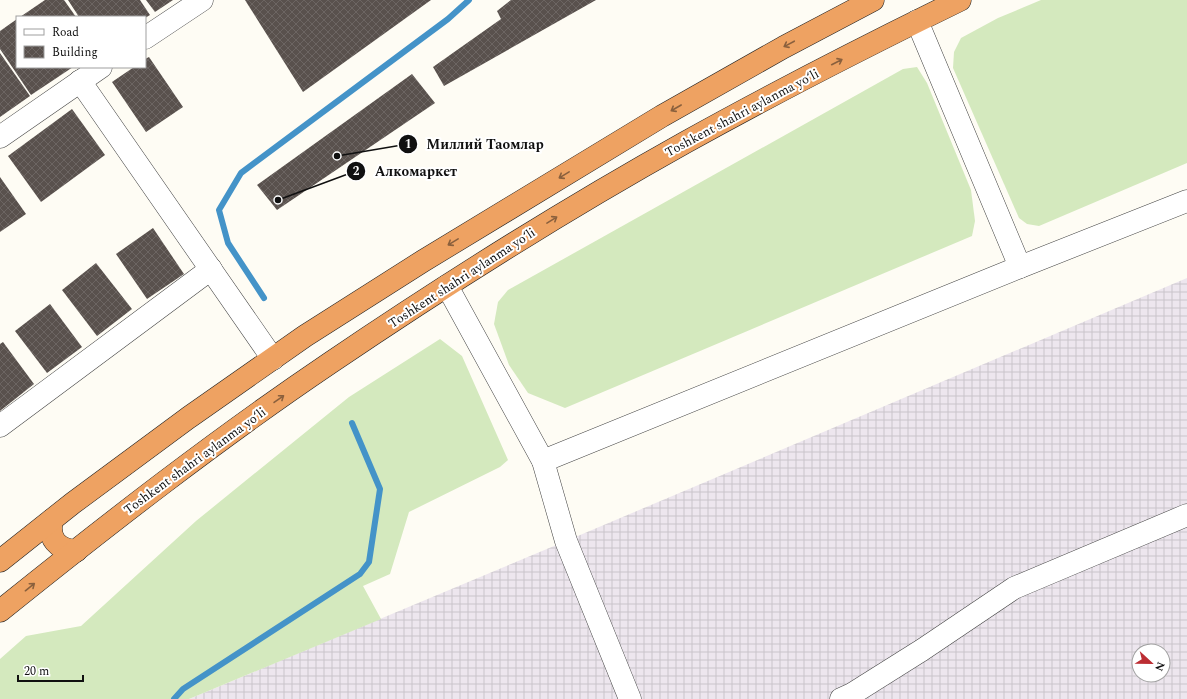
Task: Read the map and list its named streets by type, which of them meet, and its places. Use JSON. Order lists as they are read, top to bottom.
{
  "streets": {
    "highway": ["Toshkent shahri aylanma yoʻli"]
  },
  "places": ["Миллий Таомлар", "Алкомаркет"],
  "legend": ["Road", "Building"],
  "scale_bar": "20 m",
  "north": "right"
}
